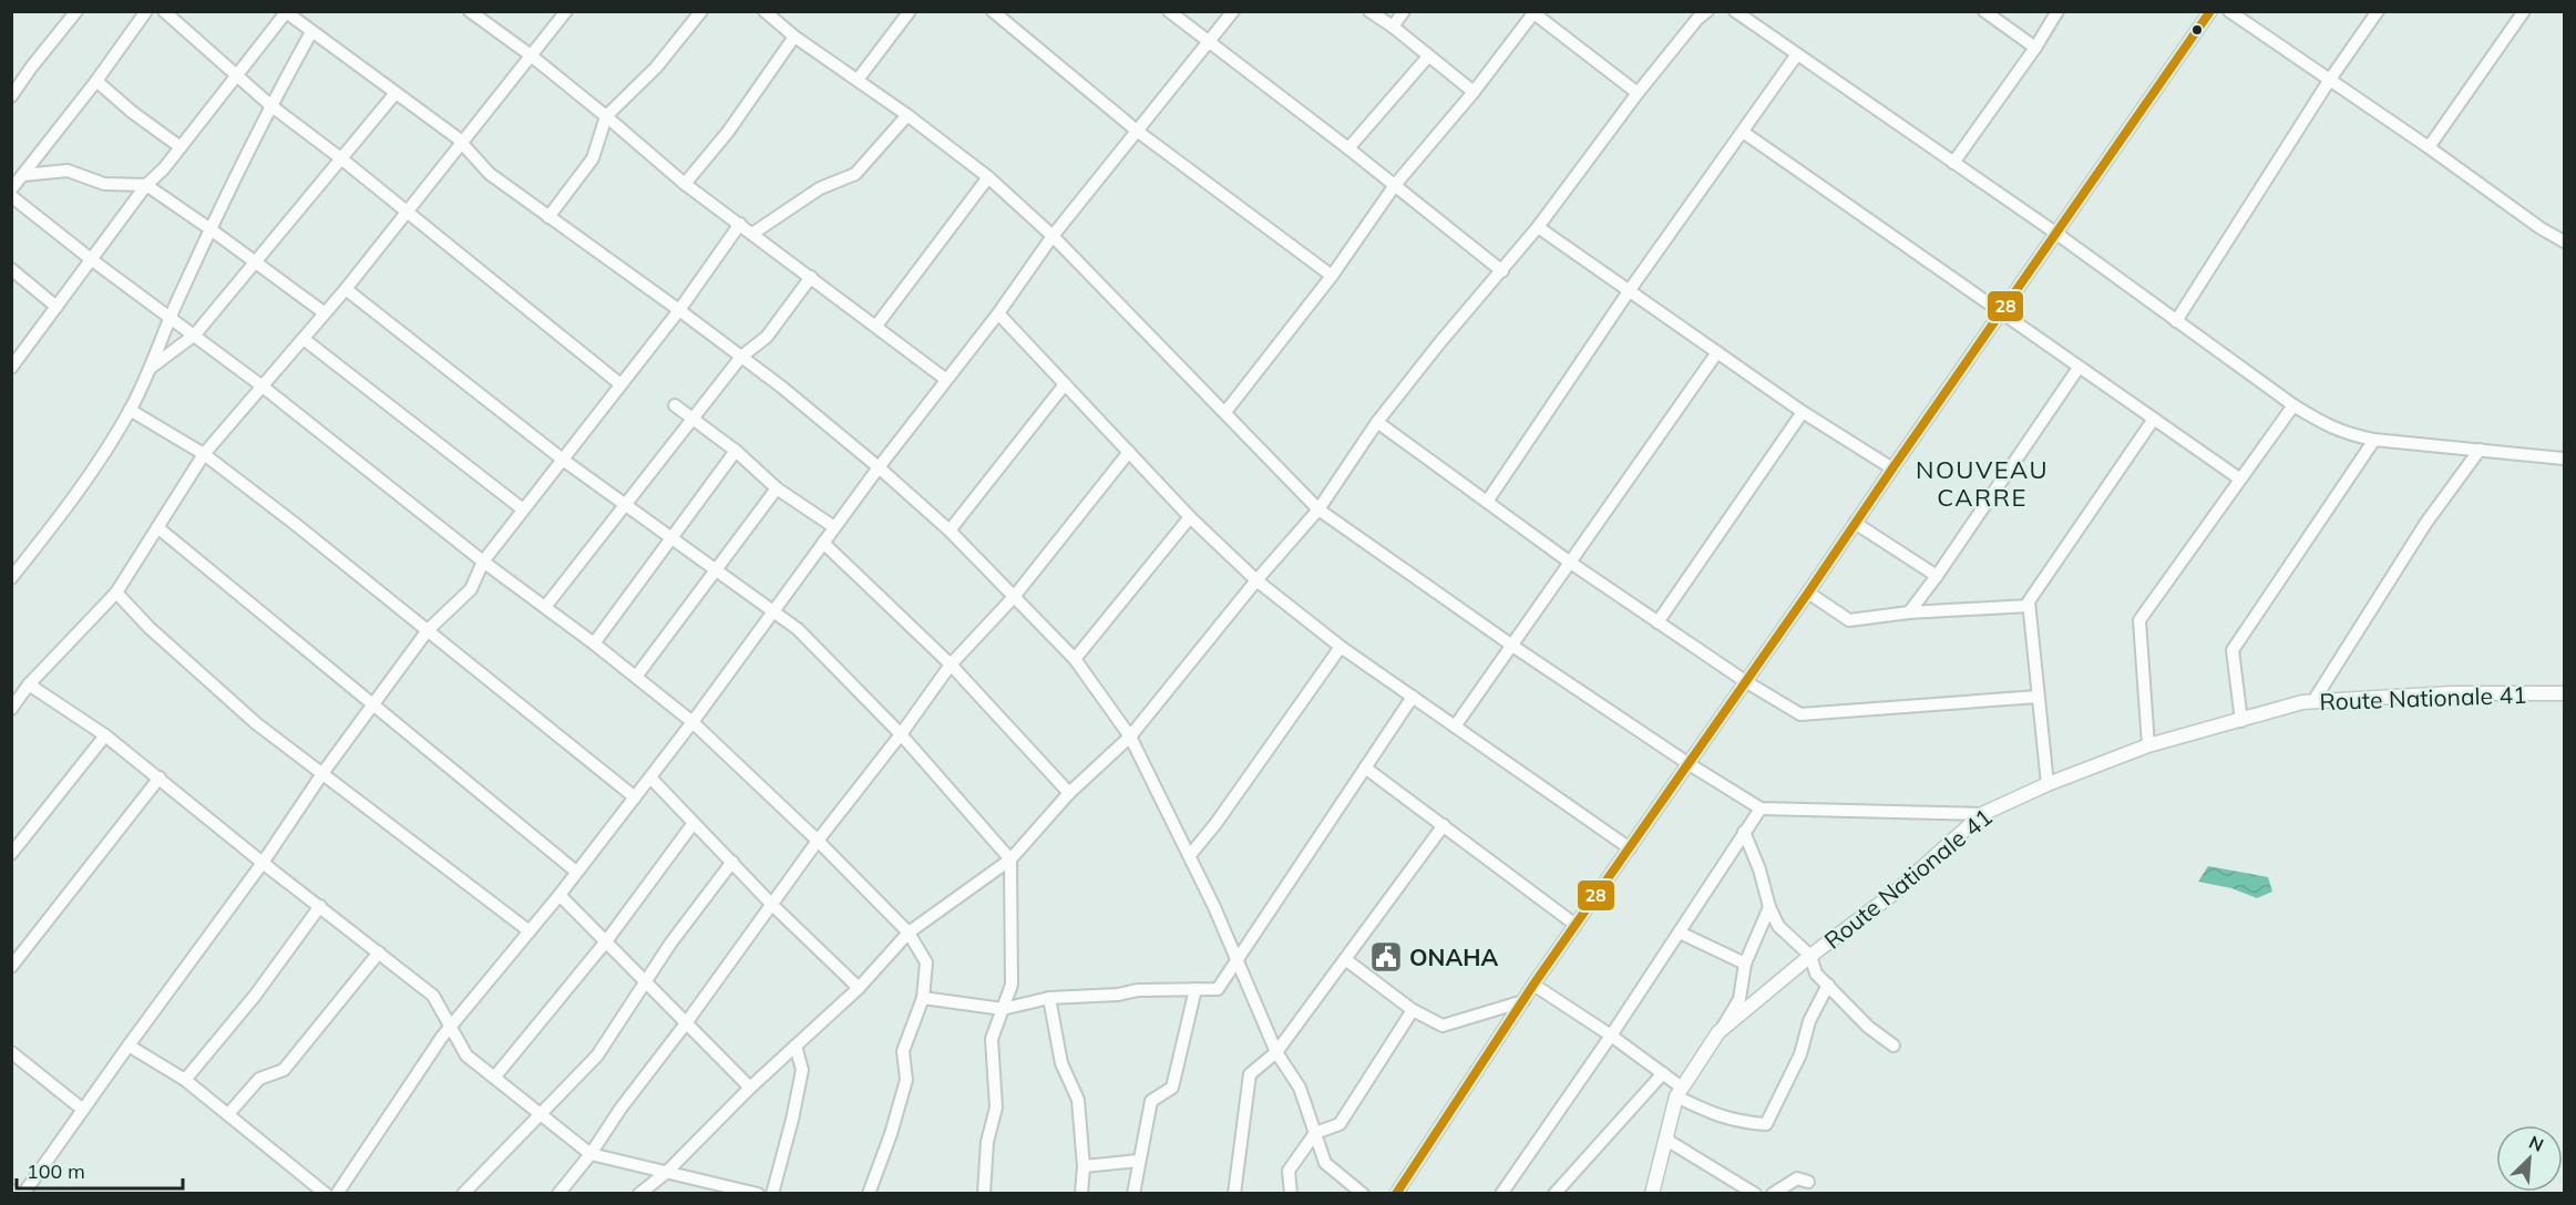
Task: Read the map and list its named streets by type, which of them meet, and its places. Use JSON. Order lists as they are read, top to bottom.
{
  "streets": {
    "street": ["Route Nationale 41"]
  },
  "districts": ["NOUVEAU CARRE"],
  "places": {
    "public building": ["ONAHA"]
  },
  "lines": ["transit line 28"],
  "scale_bar": "100 m",
  "north": "top right"
}
